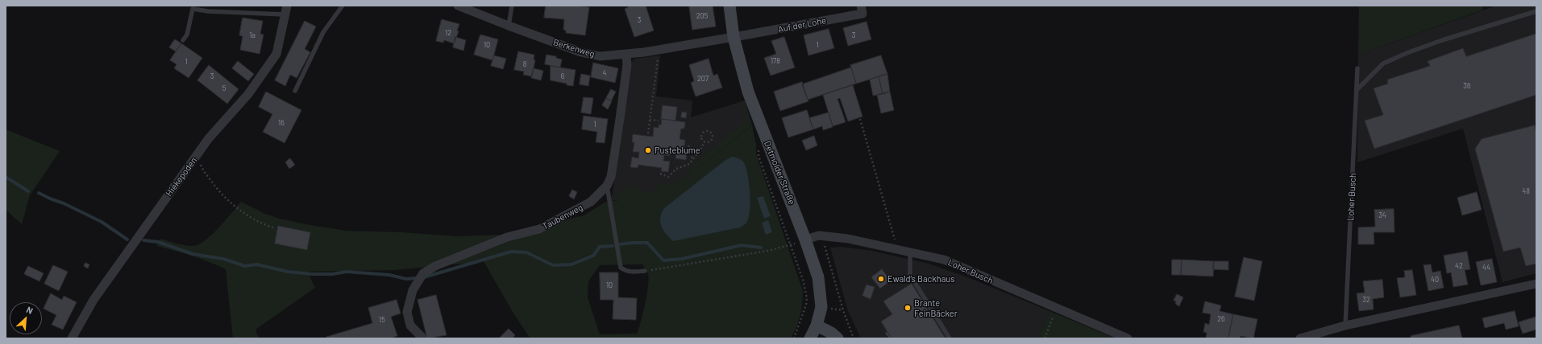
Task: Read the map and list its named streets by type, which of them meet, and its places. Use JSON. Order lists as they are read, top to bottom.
{
  "streets": {
    "main road": ["Detmolder Straße"],
    "street": [
      "Auf der Lohe",
      "Berkenweg",
      "Hiekepoden",
      "Loher Busch",
      "Taubenweg"
    ]
  },
  "crossings": [
    ["Auf der Lohe", "Berkenweg"],
    ["Auf der Lohe", "Detmolder Straße"],
    ["Berkenweg", "Detmolder Straße"],
    ["Berkenweg", "Taubenweg"],
    ["Detmolder Straße", "Loher Busch"]
  ],
  "places": ["Pusteblume", "Ewald’s Backhaus", "Brante FeinBäcker"],
  "house_numbers": [
    "205",
    "3",
    "12",
    "1a",
    "3",
    "10",
    "1",
    "178",
    "1",
    "8",
    "4",
    "3",
    "6",
    "207",
    "36",
    "5",
    "16",
    "1",
    "48",
    "34",
    "42",
    "44",
    "40",
    "10",
    "32",
    "26",
    "15"
  ],
  "north": "top right"
}
